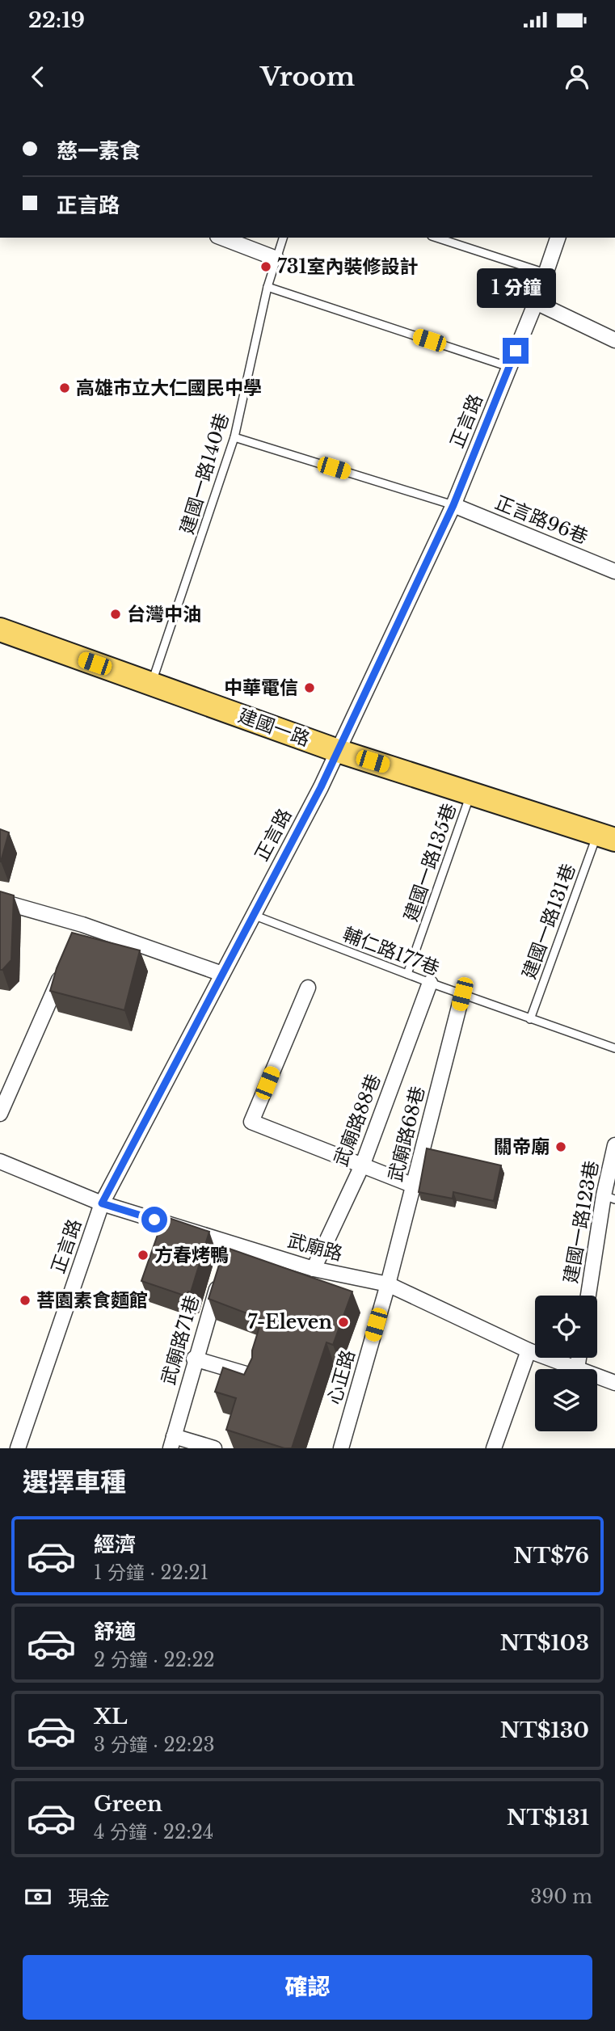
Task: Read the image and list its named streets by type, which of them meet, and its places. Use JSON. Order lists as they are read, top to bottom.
{
  "streets": {
    "main road": ["建國一路"],
    "street": [
      "正言路",
      "正言路96巷",
      "武廟路88巷",
      "武廟路68巷",
      "建國一路123巷",
      "武廟路",
      "武廟路71巷",
      "心正路"
    ],
    "lane": [
      "建國一路140巷",
      "建國一路135巷",
      "建國一路131巷",
      "輔仁路177巷"
    ]
  },
  "crossings": [
    ["正言路", "正言路96巷"],
    ["正言路", "建國一路"],
    ["正言路", "輔仁路177巷"],
    ["正言路", "武廟路"],
    ["建國一路140巷", "建國一路"],
    ["建國一路", "建國一路135巷"],
    ["建國一路", "建國一路131巷"],
    ["建國一路135巷", "輔仁路177巷"],
    ["建國一路131巷", "輔仁路177巷"],
    ["輔仁路177巷", "武廟路88巷"],
    ["輔仁路177巷", "武廟路68巷"],
    ["武廟路88巷", "武廟路"],
    ["武廟路68巷", "武廟路"],
    ["武廟路68巷", "心正路"],
    ["武廟路", "心正路"]
  ],
  "places": [
    "731室內裝修設計",
    "高雄市立大仁國民中學",
    "台灣中油",
    "中華電信",
    "關帝廟",
    "方春烤鴨",
    "菩園素食麵館",
    "7-Eleven"
  ],
  "page": {
    "status": "22:19",
    "header": "Vroom",
    "banner": ["慈一素食", "正言路"],
    "bubble": "1 分鐘",
    "heading": "選擇車種",
    "list": [
      {
        "name": "經濟",
        "note": "1 分鐘 · 22:21",
        "value": "NT$76"
      },
      {
        "name": "舒適",
        "note": "2 分鐘 · 22:22",
        "value": "NT$103"
      },
      {
        "name": "XL",
        "note": "3 分鐘 · 22:23",
        "value": "NT$130"
      },
      {
        "name": "Green",
        "note": "4 分鐘 · 22:24",
        "value": "NT$131"
      }
    ],
    "pay": ["現金", "390 m"],
    "buttons": "確認"
  }
}
